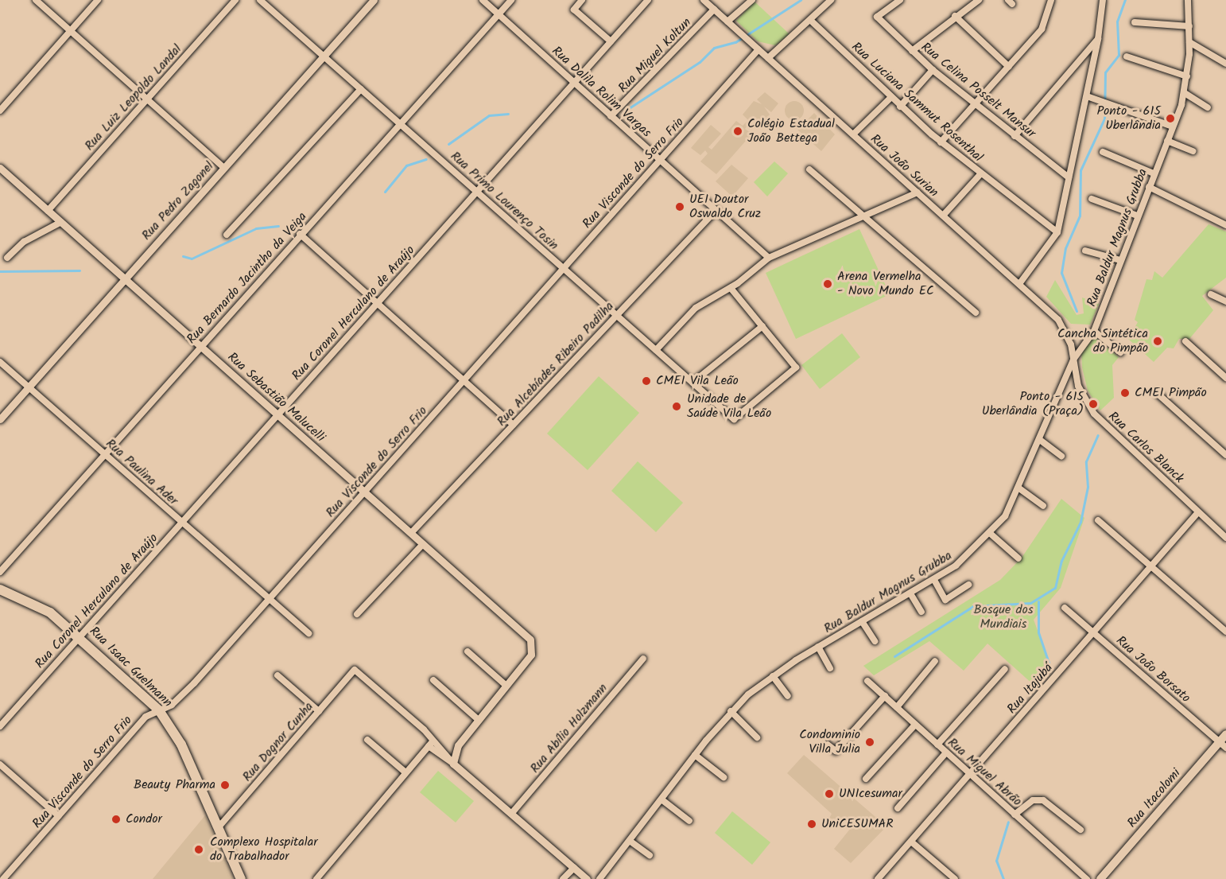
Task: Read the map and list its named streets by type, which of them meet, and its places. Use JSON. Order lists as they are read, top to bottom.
{
  "streets": {
    "main road": ["Rua Isaac Guelmann", "Rua Itacolomi"],
    "street": [
      "Rua Miguel Koltun",
      "Rua Celina Posselt Mansur",
      "Rua Dalila Rolim Vargas",
      "Rua Luiz Leopoldo Landal",
      "Rua Luciana Sammut Rosenthal",
      "Rua João Surian",
      "Rua Visconde do Serro Frio",
      "Rua Pedro Zagonel",
      "Rua Primo Lourenço Tosin",
      "Rua Baldur Magnus Grubba",
      "Rua Bernardo Jacintho da Veiga",
      "Rua Coronel Herculano de Araújo",
      "Rua Alcebíades Ribeiro Padilha",
      "Rua Sebastião Malucelli",
      "Rua Carlos Blanck",
      "Rua Paulina Ader",
      "Rua João Borsato",
      "Rua Itajubá",
      "Rua Abílio Holzmann",
      "Rua Dognor Cunha",
      "Rua Miguel Abrão"
    ]
  },
  "crossings": [
    ["Rua Miguel Koltun", "Rua Dalila Rolim Vargas"],
    ["Rua Miguel Koltun", "Rua João Surian"],
    ["Rua Dalila Rolim Vargas", "Rua Visconde do Serro Frio"],
    ["Rua Dalila Rolim Vargas", "Rua Bernardo Jacintho da Veiga"],
    ["Rua Dalila Rolim Vargas", "Rua Coronel Herculano de Araújo"],
    ["Rua Dalila Rolim Vargas", "Rua Alcebíades Ribeiro Padilha"],
    ["Rua Luiz Leopoldo Landal", "Rua Sebastião Malucelli"],
    ["Rua João Surian", "Rua Visconde do Serro Frio"],
    ["Rua João Surian", "Rua Baldur Magnus Grubba"],
    ["Rua João Surian", "Rua Carlos Blanck"],
    ["Rua Visconde do Serro Frio", "Rua Primo Lourenço Tosin"],
    ["Rua Visconde do Serro Frio", "Rua Sebastião Malucelli"],
    ["Rua Visconde do Serro Frio", "Rua Paulina Ader"],
    ["Rua Visconde do Serro Frio", "Rua Isaac Guelmann"],
    ["Rua Pedro Zagonel", "Rua Primo Lourenço Tosin"],
    ["Rua Pedro Zagonel", "Rua Sebastião Malucelli"],
    ["Rua Pedro Zagonel", "Rua Paulina Ader"],
    ["Rua Primo Lourenço Tosin", "Rua Bernardo Jacintho da Veiga"],
    ["Rua Primo Lourenço Tosin", "Rua Coronel Herculano de Araújo"],
    ["Rua Primo Lourenço Tosin", "Rua Alcebíades Ribeiro Padilha"],
    ["Rua Baldur Magnus Grubba", "Rua Carlos Blanck"],
    ["Rua Bernardo Jacintho da Veiga", "Rua Sebastião Malucelli"],
    ["Rua Bernardo Jacintho da Veiga", "Rua Paulina Ader"],
    ["Rua Coronel Herculano de Araújo", "Rua Sebastião Malucelli"],
    ["Rua Coronel Herculano de Araújo", "Rua Paulina Ader"],
    ["Rua Coronel Herculano de Araújo", "Rua Isaac Guelmann"],
    ["Rua Alcebíades Ribeiro Padilha", "Rua Sebastião Malucelli"],
    ["Rua Carlos Blanck", "Rua Itajubá"],
    ["Rua Isaac Guelmann", "Rua Dognor Cunha"],
    ["Rua João Borsato", "Rua Itajubá"],
    ["Rua João Borsato", "Rua Itacolomi"],
    ["Rua Itajubá", "Rua Miguel Abrão"]
  ],
  "parks": ["Bosque dos Mundiais"],
  "places": [
    "Ponto - 615 Uberlândia",
    "Colégio Estadual João Bettega",
    "UEI Doutor Oswaldo Cruz",
    "Arena Vermelha - Novo Mundo EC",
    "Cancha Sintética do Pimpão",
    "CMEI Vila Leão",
    "CMEI Pimpão",
    "Ponto - 615 Uberlândia (Praça)",
    "Unidade de Saúde Vila Leão",
    "Condominio Villa Julia",
    "Beauty Pharma",
    "UNIcesumar",
    "Condor",
    "UniCESUMAR",
    "Complexo Hospitalar do Trabalhador"
  ]
}
